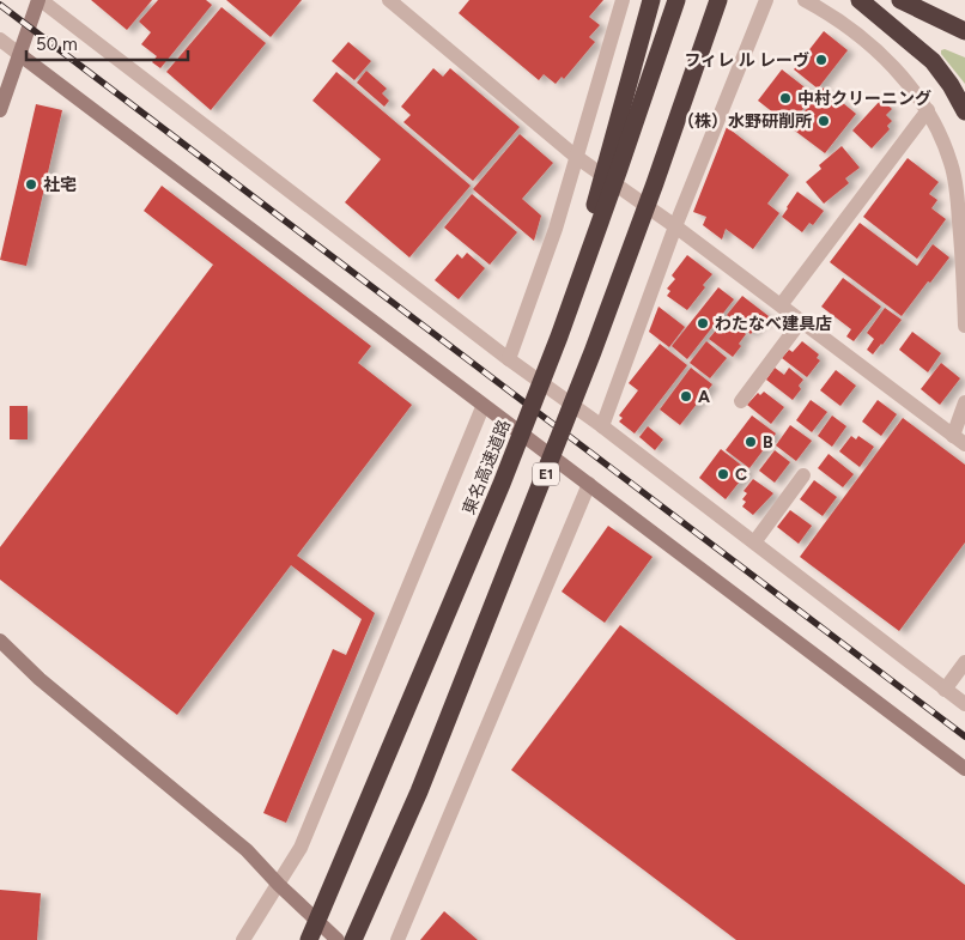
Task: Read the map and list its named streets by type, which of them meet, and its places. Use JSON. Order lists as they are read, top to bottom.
{
  "streets": {
    "highway": ["東名高速道路", "E1"]
  },
  "places": [
    "フィレ ル レーヴ",
    "中村クリーニング",
    "（株）水野研削所",
    "社宅",
    "わたなべ建具店",
    "A",
    "B",
    "C"
  ],
  "scale_bar": "50 m"
}
